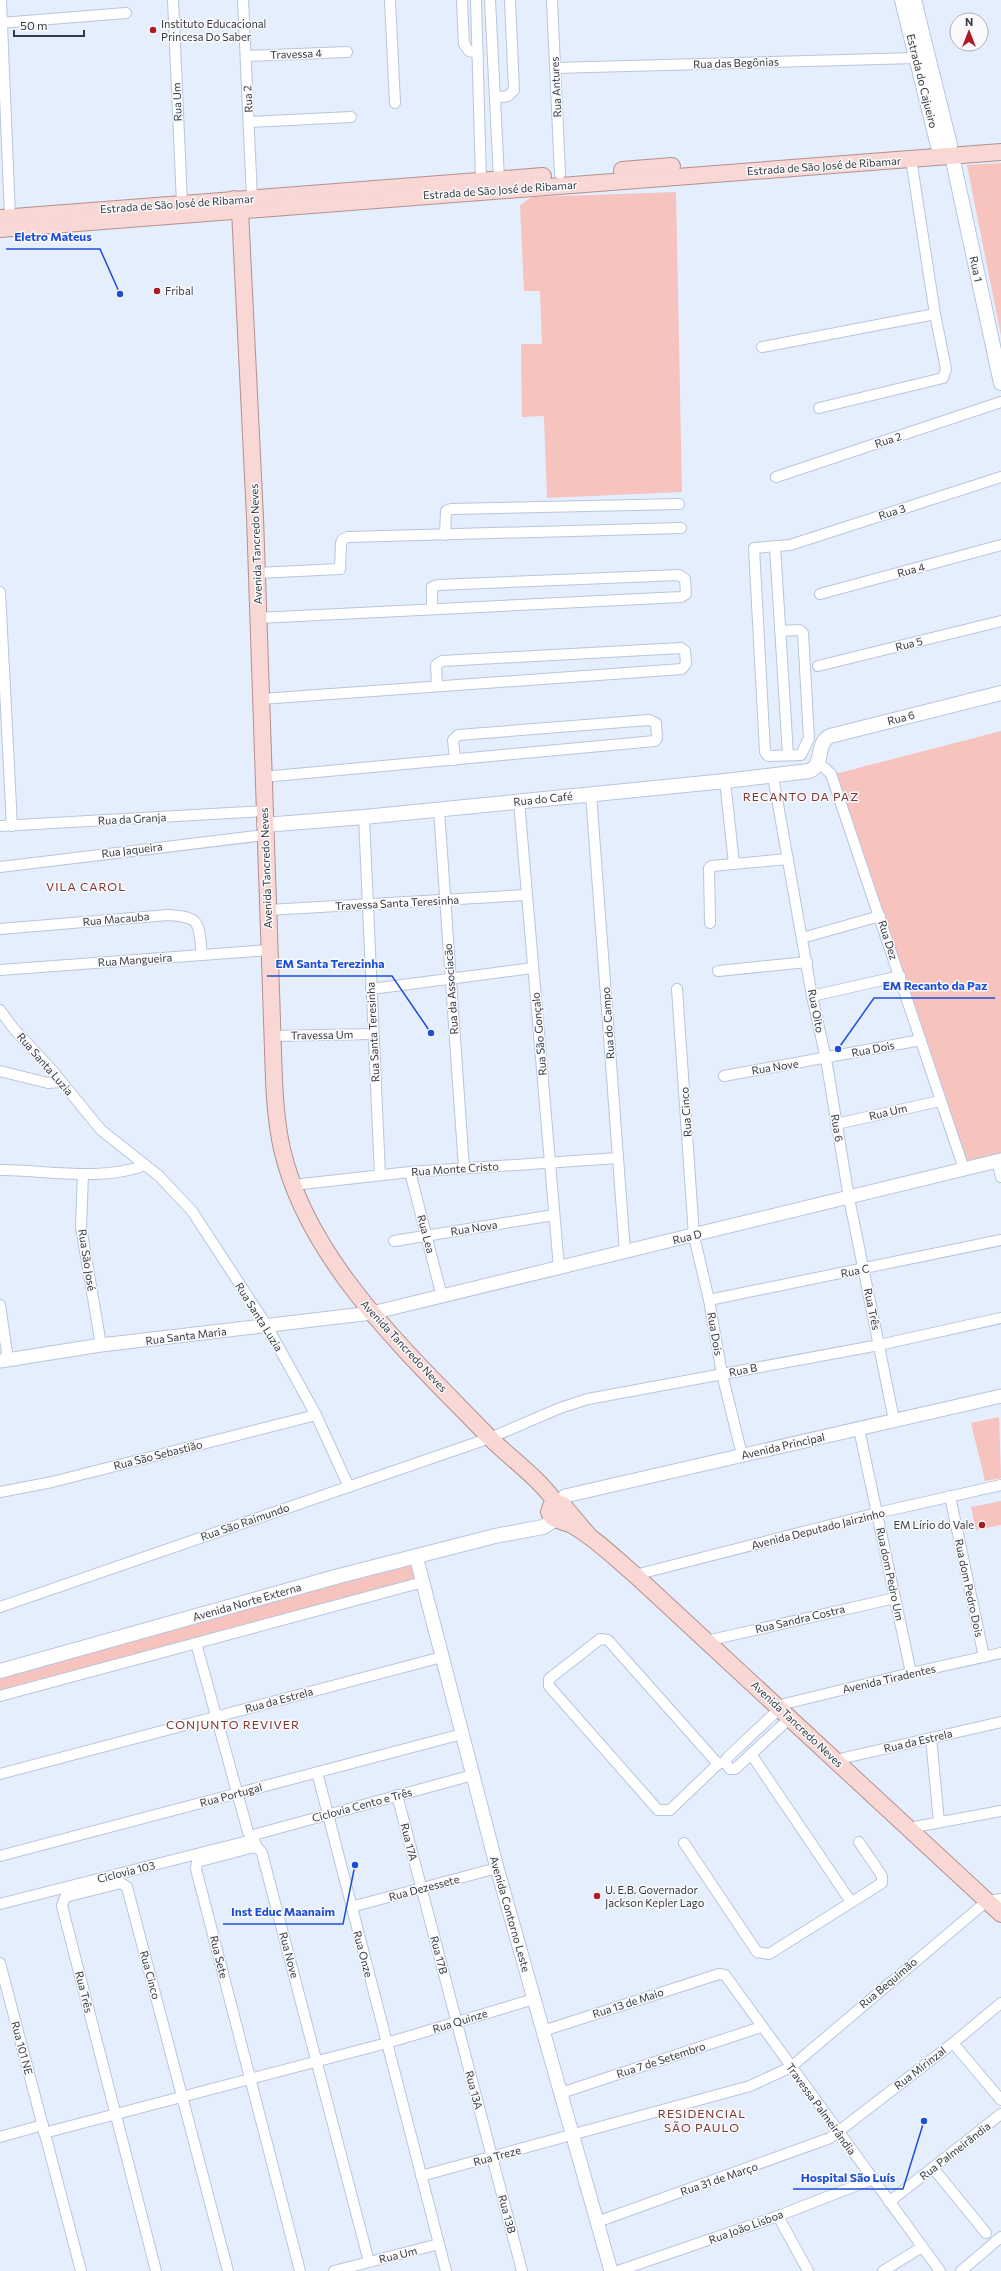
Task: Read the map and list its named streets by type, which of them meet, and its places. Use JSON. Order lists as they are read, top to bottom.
{
  "streets": {
    "main road": [
      "Estrada do Cajueiro",
      "Estrada de São José de Ribamar",
      "Rua 1",
      "Avenida Tancredo Neves",
      "Rua 6",
      "Rua do Café",
      "Avenida Norte Externa"
    ],
    "street": [
      "Travessa 4",
      "Rua das Begônias",
      "Rua Antures",
      "Rua 2",
      "Rua Um",
      "Rua 3",
      "Rua 4",
      "Rua 5",
      "Rua da Granja",
      "Rua Jaqueira",
      "Travessa Santa Teresinha",
      "Rua Macauba",
      "Rua Dez",
      "Rua Mangueira",
      "Rua da Associacão",
      "Rua Oito",
      "Rua do Campo",
      "Rua Santa Teresinha",
      "Rua São Gonçalo",
      "Travessa Um",
      "Rua Dois",
      "Rua Santa Luzia",
      "Rua Nove",
      "Rua Cinco",
      "Rua Monte Cristo",
      "Rua Nova",
      "Rua Lea",
      "Rua D",
      "Rua São José",
      "Rua C",
      "Rua Três",
      "Rua Santa Maria",
      "Rua B",
      "Avenida Principal",
      "Rua São Sebastião",
      "Rua São Raimundo",
      "Avenida Deputado Jairzinho",
      "Rua dom Pedro Um",
      "Rua dom Pedro Dois",
      "Rua Sandra Costra",
      "Avenida Tiradentes",
      "Rua da Estrela",
      "Rua Portugal",
      "Ciclovia Cento e Três",
      "Rua 17A",
      "Ciclovia 103",
      "Rua Dezessete",
      "Avenida Contorno Leste",
      "Rua Onze",
      "Rua 17B",
      "Rua Sete",
      "Rua Bequimão",
      "Rua 13 de Maio",
      "Rua Quinze",
      "Rua 101 NE",
      "Rua 7 de Setembro",
      "Rua Mirinzal",
      "Rua 13A",
      "Travessa Palmeirândia",
      "Rua Palmeirãndia",
      "Rua Treze",
      "Rua 31 de Março",
      "Rua 13B",
      "Rua João Lisboa"
    ]
  },
  "crossings": [
    ["Travessa 4", "Rua 2"],
    ["Rua das Begônias", "Estrada do Cajueiro"],
    ["Rua das Begônias", "Rua Antures"],
    ["Estrada do Cajueiro", "Estrada de São José de Ribamar"],
    ["Estrada do Cajueiro", "Rua 1"],
    ["Rua Antures", "Estrada de São José de Ribamar"],
    ["Rua 2", "Estrada de São José de Ribamar"],
    ["Rua Um", "Estrada de São José de Ribamar"],
    ["Rua Um", "Rua 6"],
    ["Rua Um", "Rua Dez"],
    ["Rua Um", "Rua Nove"],
    ["Rua Um", "Rua Onze"],
    ["Estrada de São José de Ribamar", "Rua 1"],
    ["Estrada de São José de Ribamar", "Avenida Tancredo Neves"],
    ["Avenida Tancredo Neves", "Rua do Café"],
    ["Avenida Tancredo Neves", "Rua da Granja"],
    ["Avenida Tancredo Neves", "Rua Jaqueira"],
    ["Avenida Tancredo Neves", "Travessa Santa Teresinha"],
    ["Avenida Tancredo Neves", "Rua Mangueira"],
    ["Avenida Tancredo Neves", "Travessa Um"],
    ["Avenida Tancredo Neves", "Rua Monte Cristo"],
    ["Avenida Tancredo Neves", "Rua D"],
    ["Avenida Tancredo Neves", "Rua Santa Maria"],
    ["Avenida Tancredo Neves", "Rua B"],
    ["Avenida Tancredo Neves", "Avenida Principal"],
    ["Avenida Tancredo Neves", "Rua São Raimundo"],
    ["Avenida Tancredo Neves", "Avenida Deputado Jairzinho"],
    ["Avenida Tancredo Neves", "Avenida Norte Externa"],
    ["Avenida Tancredo Neves", "Rua Sandra Costra"],
    ["Avenida Tancredo Neves", "Avenida Tiradentes"],
    ["Avenida Tancredo Neves", "Rua da Estrela"],
    ["Avenida Tancredo Neves", "Rua Bequimão"],
    ["Rua 6", "Rua do Café"],
    ["Rua 6", "Rua Dez"],
    ["Rua 6", "Rua Oito"],
    ["Rua 6", "Rua Dois"],
    ["Rua 6", "Rua Nove"],
    ["Rua 6", "Rua D"],
    ["Rua 6", "Rua Três"],
    ["Rua do Café", "Rua da Granja"],
    ["Rua do Café", "Rua Jaqueira"],
    ["Rua do Café", "Rua Dez"],
    ["Rua do Café", "Rua da Associacão"],
    ["Rua do Café", "Rua do Campo"],
    ["Rua do Café", "Rua Santa Teresinha"],
    ["Rua do Café", "Rua São Gonçalo"],
    ["Rua da Granja", "Rua Jaqueira"],
    ["Travessa Santa Teresinha", "Rua da Associacão"],
    ["Travessa Santa Teresinha", "Rua Santa Teresinha"],
    ["Travessa Santa Teresinha", "Rua São Gonçalo"],
    ["Rua Macauba", "Rua Mangueira"],
    ["Rua Dez", "Rua Dois"],
    ["Rua Dez", "Rua D"],
    ["Rua da Associacão", "Rua Monte Cristo"],
    ["Rua Oito", "Rua Dois"],
    ["Rua Oito", "Rua Nove"],
    ["Rua do Campo", "Rua Monte Cristo"],
    ["Rua do Campo", "Rua D"],
    ["Rua Santa Teresinha", "Travessa Um"],
    ["Rua Santa Teresinha", "Rua Monte Cristo"],
    ["Rua São Gonçalo", "Rua Monte Cristo"],
    ["Rua São Gonçalo", "Rua Nova"],
    ["Rua São Gonçalo", "Rua D"],
    ["Rua Dois", "Rua Nove"],
    ["Rua Dois", "Rua Cinco"],
    ["Rua Dois", "Rua D"],
    ["Rua Dois", "Rua C"],
    ["Rua Dois", "Rua B"],
    ["Rua Dois", "Avenida Principal"],
    ["Rua Santa Luzia", "Rua Santa Maria"],
    ["Rua Santa Luzia", "Rua São Sebastião"],
    ["Rua Santa Luzia", "Rua São Raimundo"],
    ["Rua Nove", "Rua da Estrela"],
    ["Rua Nove", "Rua Portugal"],
    ["Rua Nove", "Ciclovia Cento e Três"],
    ["Rua Nove", "Ciclovia 103"],
    ["Rua Nove", "Rua Sete"],
    ["Rua Cinco", "Rua D"],
    ["Rua Cinco", "Rua Três"],
    ["Rua Cinco", "Ciclovia 103"],
    ["Rua Monte Cristo", "Rua Lea"],
    ["Rua Nova", "Rua Lea"],
    ["Rua Lea", "Rua D"],
    ["Rua D", "Rua Três"],
    ["Rua D", "Rua Santa Maria"],
    ["Rua São José", "Rua Santa Maria"],
    ["Rua C", "Rua Três"],
    ["Rua Três", "Rua B"],
    ["Rua Três", "Avenida Principal"],
    ["Rua Três", "Ciclovia 103"],
    ["Rua B", "Rua São Raimundo"],
    ["Avenida Principal", "Rua dom Pedro Um"],
    ["Avenida Principal", "Avenida Norte Externa"],
    ["Avenida Deputado Jairzinho", "Rua dom Pedro Um"],
    ["Avenida Deputado Jairzinho", "Rua dom Pedro Dois"],
    ["Rua dom Pedro Um", "Rua Sandra Costra"],
    ["Rua dom Pedro Um", "Avenida Tiradentes"],
    ["Rua dom Pedro Dois", "Avenida Tiradentes"],
    ["Avenida Norte Externa", "Avenida Contorno Leste"],
    ["Rua da Estrela", "Avenida Contorno Leste"],
    ["Rua Portugal", "Avenida Contorno Leste"],
    ["Rua Portugal", "Rua Onze"],
    ["Ciclovia Cento e Três", "Rua 17A"],
    ["Ciclovia Cento e Três", "Ciclovia 103"],
    ["Ciclovia Cento e Três", "Avenida Contorno Leste"],
    ["Ciclovia Cento e Três", "Rua Onze"],
    ["Rua 17A", "Rua Dezessete"],
    ["Rua 17A", "Rua 17B"],
    ["Rua Dezessete", "Avenida Contorno Leste"],
    ["Rua Dezessete", "Rua Onze"],
    ["Rua Dezessete", "Rua 17B"],
    ["Avenida Contorno Leste", "Rua Bequimão"],
    ["Avenida Contorno Leste", "Rua 13 de Maio"],
    ["Avenida Contorno Leste", "Rua Quinze"],
    ["Avenida Contorno Leste", "Rua 7 de Setembro"],
    ["Avenida Contorno Leste", "Rua Treze"],
    ["Avenida Contorno Leste", "Rua 31 de Março"],
    ["Rua Onze", "Rua Quinze"],
    ["Rua Onze", "Rua Treze"],
    ["Rua 17B", "Rua Quinze"],
    ["Rua 17B", "Rua 13A"],
    ["Rua Bequimão", "Travessa Palmeirândia"],
    ["Rua Bequimão", "Rua Treze"],
    ["Rua 13 de Maio", "Travessa Palmeirândia"],
    ["Rua Quinze", "Rua 13A"],
    ["Rua 7 de Setembro", "Travessa Palmeirândia"],
    ["Rua Mirinzal", "Travessa Palmeirândia"],
    ["Rua Mirinzal", "Rua 31 de Março"],
    ["Rua 13A", "Rua Treze"],
    ["Rua 13A", "Rua 13B"],
    ["Travessa Palmeirândia", "Rua Palmeirãndia"],
    ["Travessa Palmeirândia", "Rua 31 de Março"],
    ["Travessa Palmeirândia", "Rua João Lisboa"],
    ["Rua Treze", "Rua 13B"]
  ],
  "districts": [
    "RECANTO DA PAZ",
    "VILA CAROL",
    "CONJUNTO REVIVER",
    "RESIDENCIAL SÃO PAULO"
  ],
  "places": [
    "Instituto Educacional Princesa Do Saber",
    "Fribal",
    "Eletro Mateus",
    "EM Santa Terezinha",
    "EM Recanto da Paz",
    "EM Lírio do Vale",
    "Inst Educ Maanaim",
    "U. E.B. Governador Jackson Kepler Lago",
    "Hospital São Luís"
  ],
  "scale_bar": "50 m",
  "north": "top"
}
